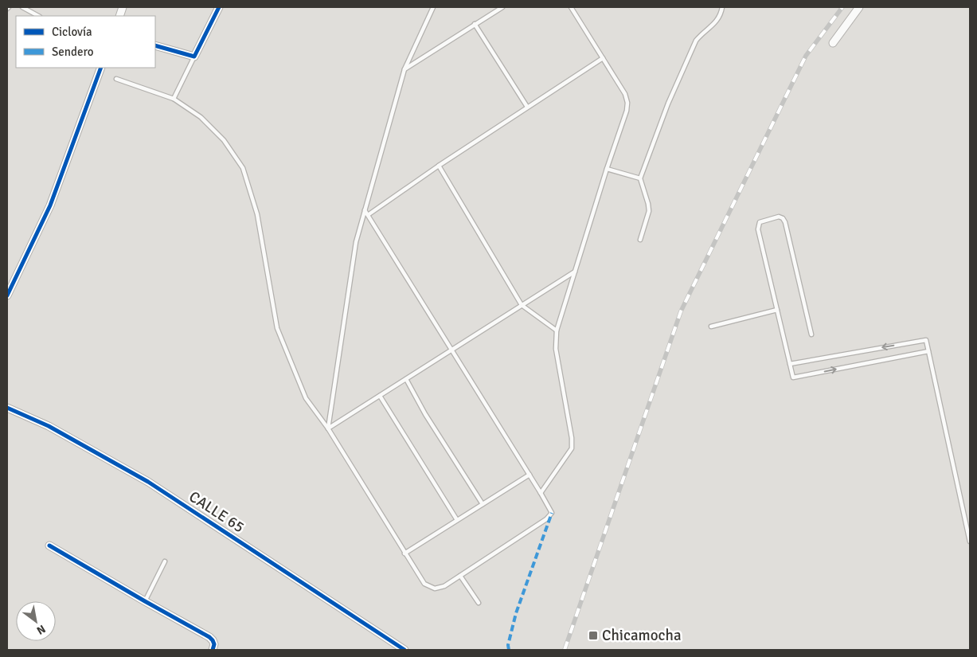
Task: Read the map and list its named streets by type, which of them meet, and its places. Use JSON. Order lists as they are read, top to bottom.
{
  "streets": {
    "street": ["CALLE 65"]
  },
  "places": {
    "transit": ["Chicamocha"]
  },
  "legend": ["Ciclovía", "Sendero"],
  "north": "bottom right"
}
